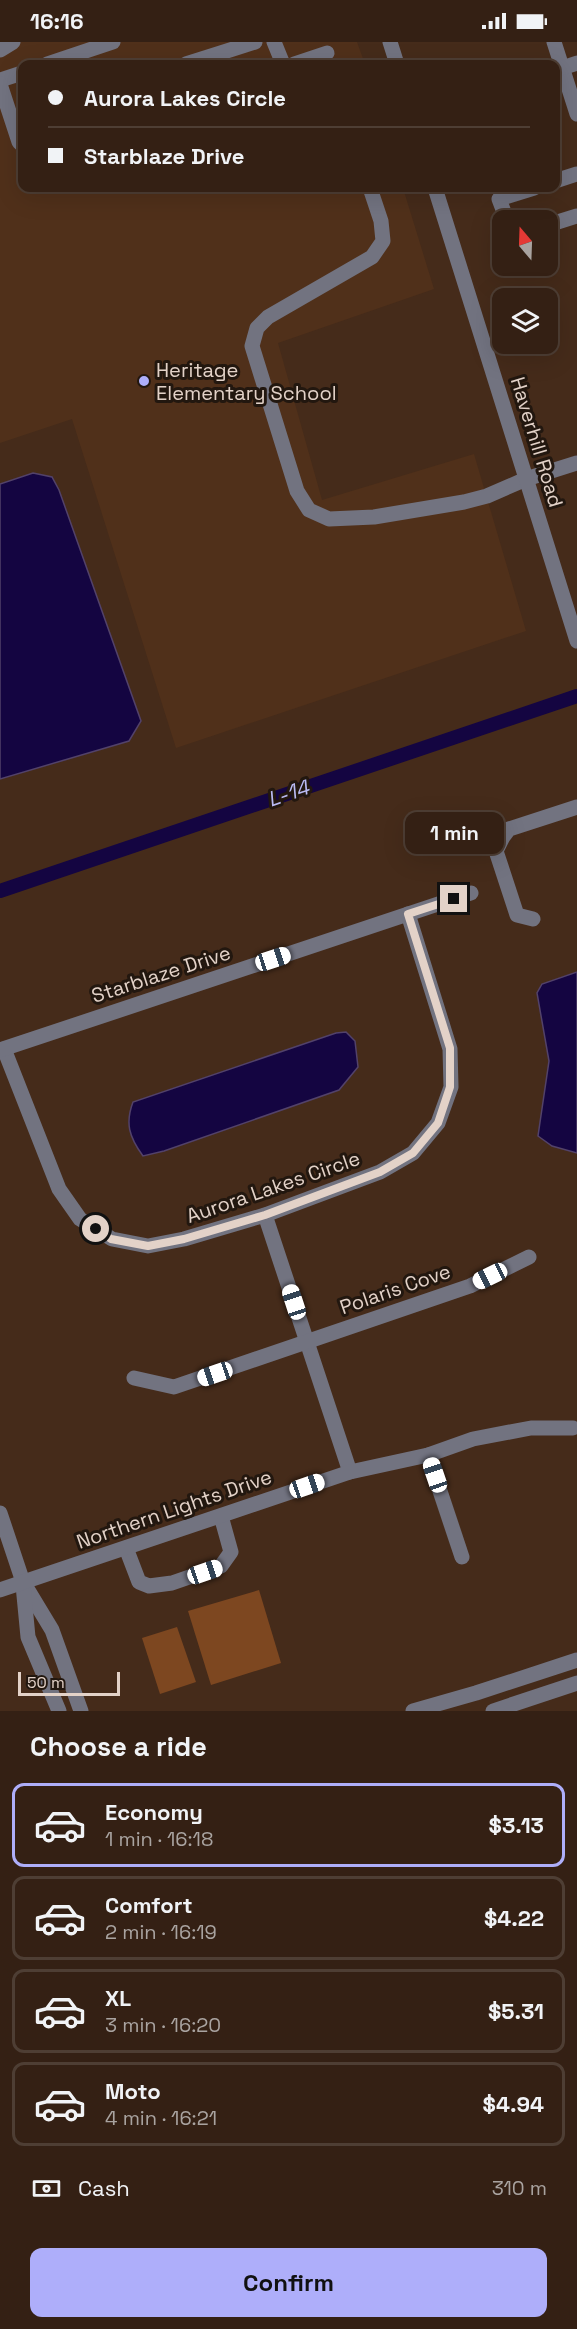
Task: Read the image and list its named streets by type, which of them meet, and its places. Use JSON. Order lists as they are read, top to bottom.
{
  "streets": {
    "street": [
      "Haverhill Road",
      "Starblaze Drive",
      "Aurora Lakes Circle",
      "Polaris Cove",
      "Northern Lights Drive"
    ]
  },
  "crossings": [
    ["Starblaze Drive", "Aurora Lakes Circle"]
  ],
  "water": ["L-14"],
  "places": ["Heritage Elementary School"],
  "scale_bar": "50 m",
  "north": "top",
  "page": {
    "status": "16:16",
    "banner": ["Aurora Lakes Circle", "Starblaze Drive"],
    "bubble": "1 min",
    "scale": "50 m",
    "heading": "Choose a ride",
    "list": [
      {
        "name": "Economy",
        "note": "1 min · 16:18",
        "value": "$3.13"
      },
      {
        "name": "Comfort",
        "note": "2 min · 16:19",
        "value": "$4.22"
      },
      {
        "name": "XL",
        "note": "3 min · 16:20",
        "value": "$5.31"
      },
      {
        "name": "Moto",
        "note": "4 min · 16:21",
        "value": "$4.94"
      }
    ],
    "pay": ["Cash", "310 m"],
    "buttons": "Confirm"
  }
}
